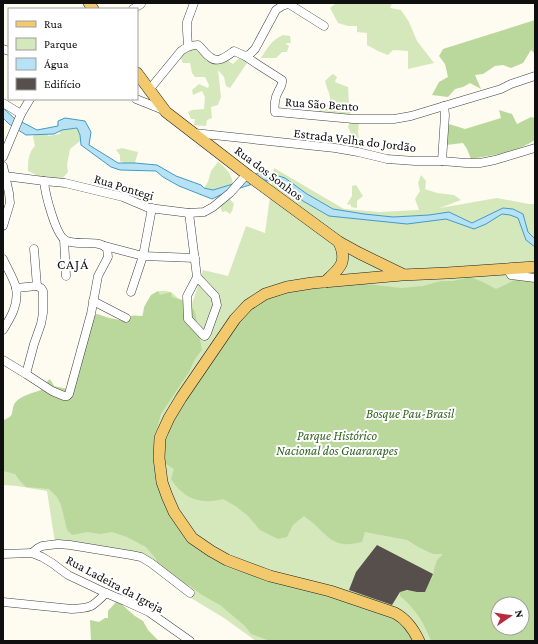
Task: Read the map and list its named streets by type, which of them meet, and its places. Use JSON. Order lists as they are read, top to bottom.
{
  "streets": {
    "main road": ["Rua dos Sonhos"],
    "street": [
      "Rua São Bento",
      "Estrada Velha do Jordão",
      "Rua Pontegi",
      "Rua Ladeira da Igreja"
    ]
  },
  "crossings": [
    ["Estrada Velha do Jordão", "Rua dos Sonhos"],
    ["Rua dos Sonhos", "Rua Pontegi"]
  ],
  "districts": ["CAJÁ"],
  "parks": ["Bosque Pau-Brasil", "Parque Histórico Nacional dos Guararapes"],
  "legend": [
    "Rua",
    "Parque",
    "Água",
    "Edifício"
  ],
  "north": "right"
}
